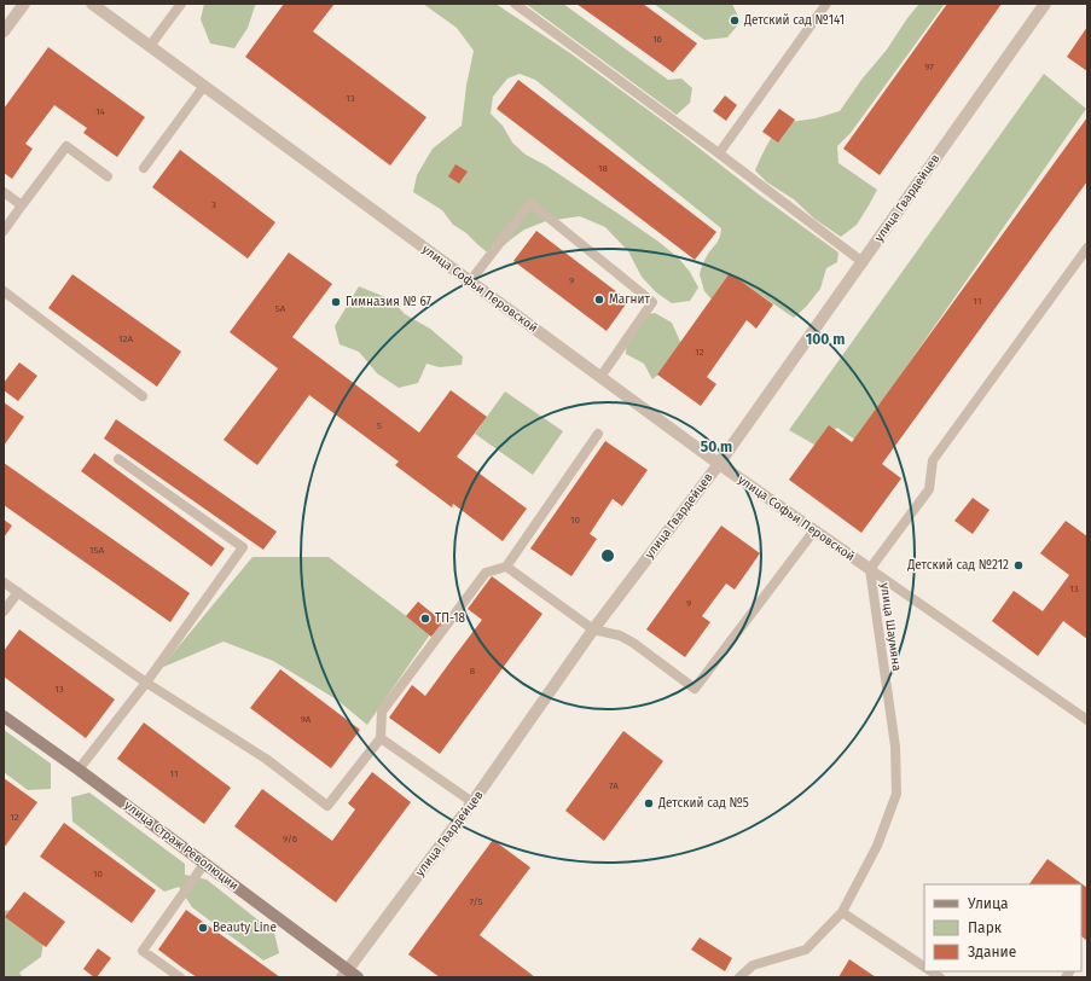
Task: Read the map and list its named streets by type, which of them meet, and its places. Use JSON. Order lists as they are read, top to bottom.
{
  "streets": {
    "street": ["улица Гвардейцев", "улица Софьи Перовской", "улица Страж Революции"],
    "lane": ["улица Шаумяна"]
  },
  "crossings": [
    ["улица Гвардейцев", "улица Софьи Перовской"],
    ["улица Гвардейцев", "улица Страж Революции"],
    ["улица Софьи Перовской", "улица Шаумяна"]
  ],
  "places": [
    "Детский сад №141",
    "Магнит",
    "Гимназия № 67",
    "Детский сад №212",
    "ТП-18",
    "Детский сад №5",
    "Beauty Line"
  ],
  "house_numbers": [
    "16",
    "97",
    "13",
    "14",
    "18",
    "3",
    "9",
    "11",
    "5А",
    "12А",
    "12",
    "5",
    "10",
    "15А",
    "13",
    "9",
    "8",
    "13",
    "9А",
    "11",
    "7А",
    "12",
    "9/6",
    "10",
    "7/5"
  ],
  "legend": ["Улица", "Парк", "Здание"],
  "rings": ["100 m", "50 m"]
}
